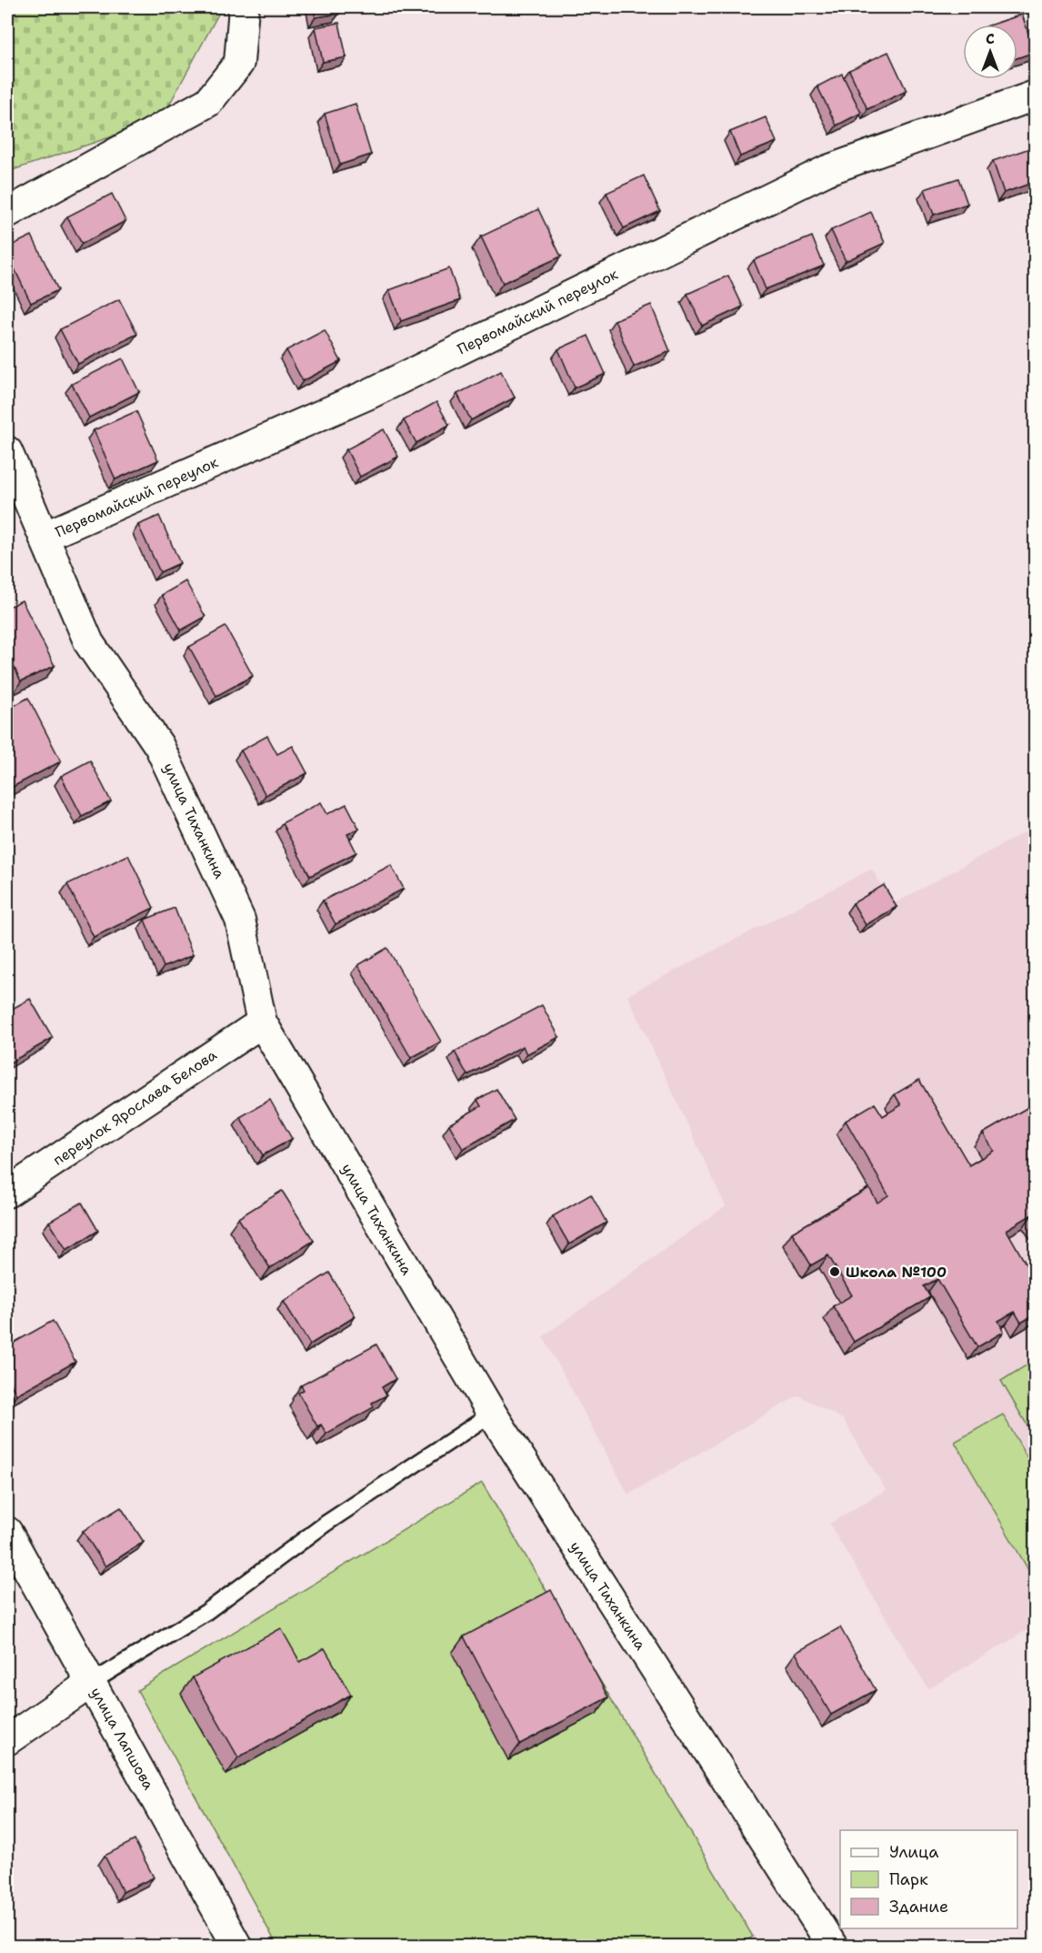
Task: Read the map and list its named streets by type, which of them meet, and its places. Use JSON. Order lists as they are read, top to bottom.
{
  "streets": {
    "street": [
      "Первомайский переулок",
      "улица Тиханкина",
      "переулок Ярослава Белова",
      "улица Лапшова"
    ]
  },
  "crossings": [
    ["Первомайский переулок", "улица Тиханкина"],
    ["улица Тиханкина", "переулок Ярослава Белова"]
  ],
  "places": ["Школа №100"],
  "legend": ["Улица", "Парк", "Здание"],
  "north": "top"
}
